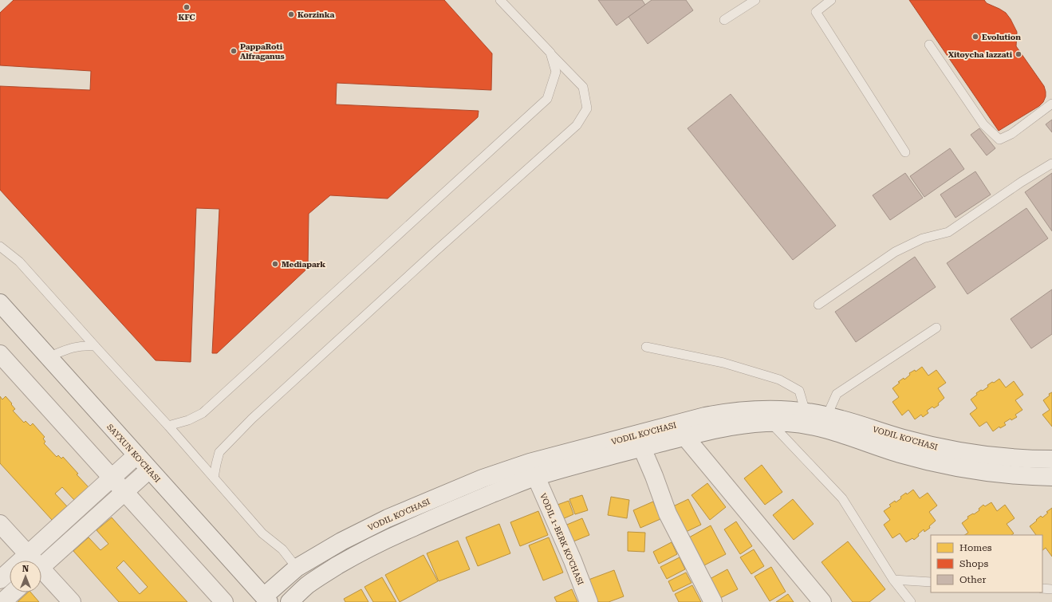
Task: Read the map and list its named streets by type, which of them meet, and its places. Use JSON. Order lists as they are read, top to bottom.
{
  "streets": {
    "street": ["VODIL KO'CHASI", "SAYXUN KO'CHASI", "VODIL 1-BERK KO'CHASI"]
  },
  "crossings": [
    ["VODIL KO'CHASI", "SAYXUN KO'CHASI"],
    ["VODIL KO'CHASI", "VODIL 1-BERK KO'CHASI"]
  ],
  "places": [
    "KFC",
    "Korzinka",
    "Evolution",
    "PappaRoti Alfraganus",
    "Xitoycha lazzati",
    "Mediapark"
  ],
  "legend": ["Homes", "Shops", "Other"],
  "north": "top"
}
